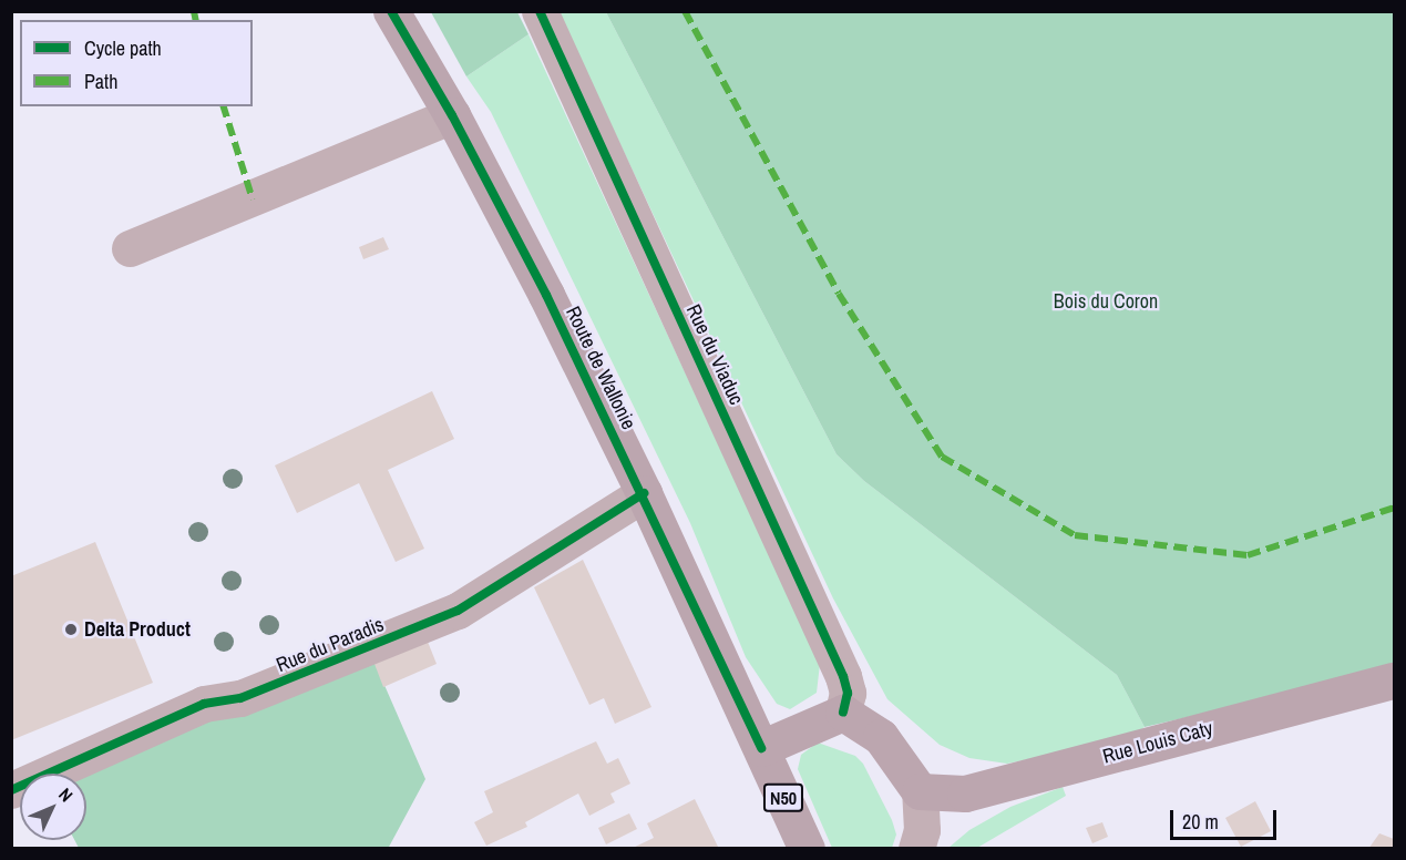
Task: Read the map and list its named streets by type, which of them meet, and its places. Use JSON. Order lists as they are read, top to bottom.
{
  "streets": {
    "main road": ["Route de Wallonie", "Rue Louis Caty", "N50"],
    "street": ["Rue du Viaduc", "Rue du Paradis"]
  },
  "crossings": [
    ["Route de Wallonie", "Rue du Paradis"]
  ],
  "parks": ["Bois du Coron"],
  "places": ["Delta Product"],
  "legend": ["Cycle path", "Path"],
  "scale_bar": "20 m",
  "north": "top right"
}
